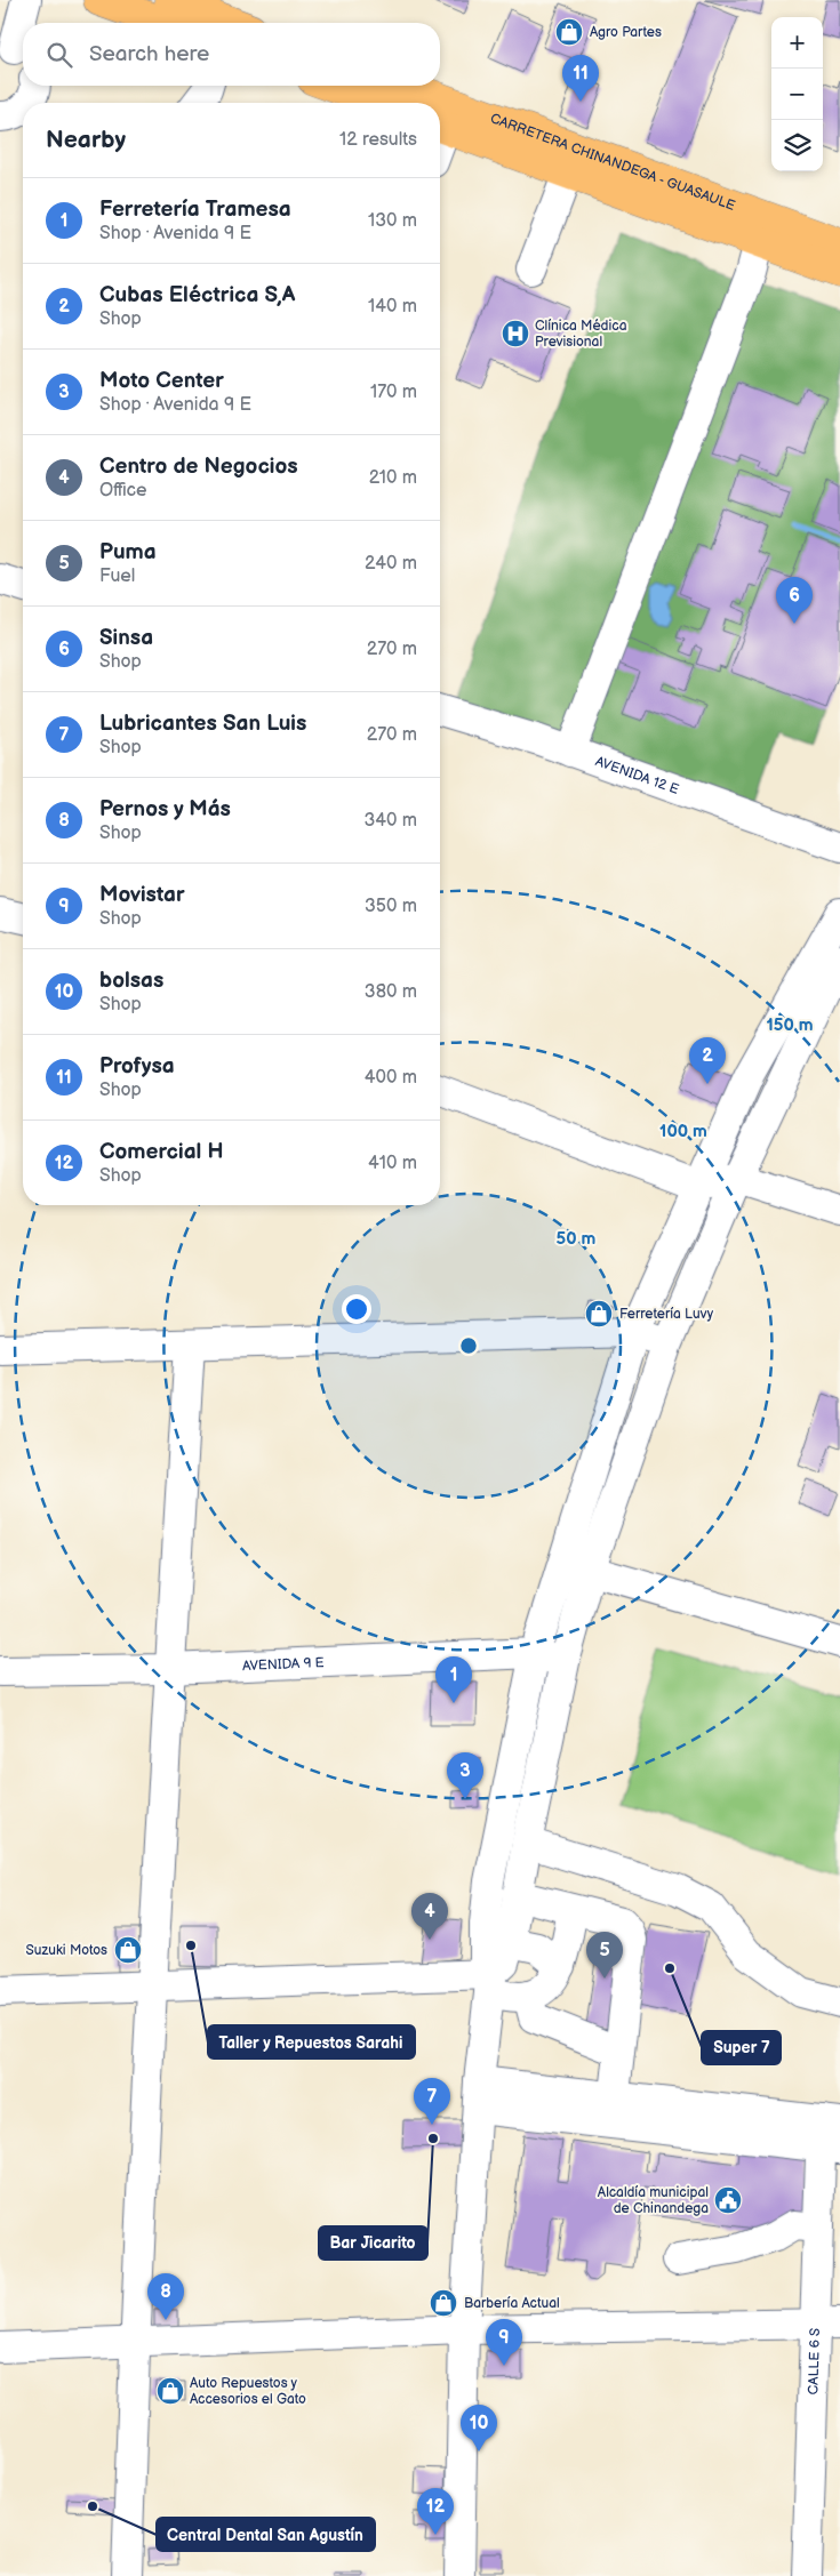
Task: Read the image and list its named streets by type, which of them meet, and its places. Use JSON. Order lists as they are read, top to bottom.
{
  "streets": {
    "highway": ["CARRETERA CHINANDEGA - GUASAULE"],
    "street": ["AVENIDA 12 E", "AVENIDA 9 E", "CALLE 6 S"]
  },
  "places": {
    "shop": [
      "Agro Partes",
      "Ferretería Luvy",
      "Suzuki Motos",
      "Barbería Actual",
      "Auto Repuestos y Accesorios el Gato"
    ],
    "hospital": ["Clínica Médica Previsional"],
    "other": [
      "Taller y Repuestos Sarahi",
      "Super 7",
      "Bar Jicarito",
      "Central Dental San Agustín"
    ],
    "public building": ["Alcaldía municipal de Chinandega"]
  },
  "page": {
    "map_buttons": ["+", "−"],
    "search": "Search here",
    "pins": [
      "11",
      "6",
      "2",
      "1",
      "3",
      "4",
      "5",
      "7",
      "8",
      "9",
      "10",
      "12"
    ],
    "heading": ["Nearby", "12 results"],
    "list": [
      {
        "mark": "1",
        "name": "Ferretería Tramesa",
        "note": "Shop · Avenida 9 E",
        "value": "130 m"
      },
      {
        "mark": "2",
        "name": "Cubas Eléctrica S,A",
        "note": "Shop",
        "value": "140 m"
      },
      {
        "mark": "3",
        "name": "Moto Center",
        "note": "Shop · Avenida 9 E",
        "value": "170 m"
      },
      {
        "mark": "4",
        "name": "Centro de Negocios",
        "note": "Office",
        "value": "210 m"
      },
      {
        "mark": "5",
        "name": "Puma",
        "note": "Fuel",
        "value": "240 m"
      },
      {
        "mark": "6",
        "name": "Sinsa",
        "note": "Shop",
        "value": "270 m"
      },
      {
        "mark": "7",
        "name": "Lubricantes San Luis",
        "note": "Shop",
        "value": "270 m"
      },
      {
        "mark": "8",
        "name": "Pernos y Más",
        "note": "Shop",
        "value": "340 m"
      },
      {
        "mark": "9",
        "name": "Movistar",
        "note": "Shop",
        "value": "350 m"
      },
      {
        "mark": "10",
        "name": "bolsas",
        "note": "Shop",
        "value": "380 m"
      },
      {
        "mark": "11",
        "name": "Profysa",
        "note": "Shop",
        "value": "400 m"
      },
      {
        "mark": "12",
        "name": "Comercial H",
        "note": "Shop",
        "value": "410 m"
      }
    ]
  },
  "rings": ["150 m", "100 m", "50 m"]
}
